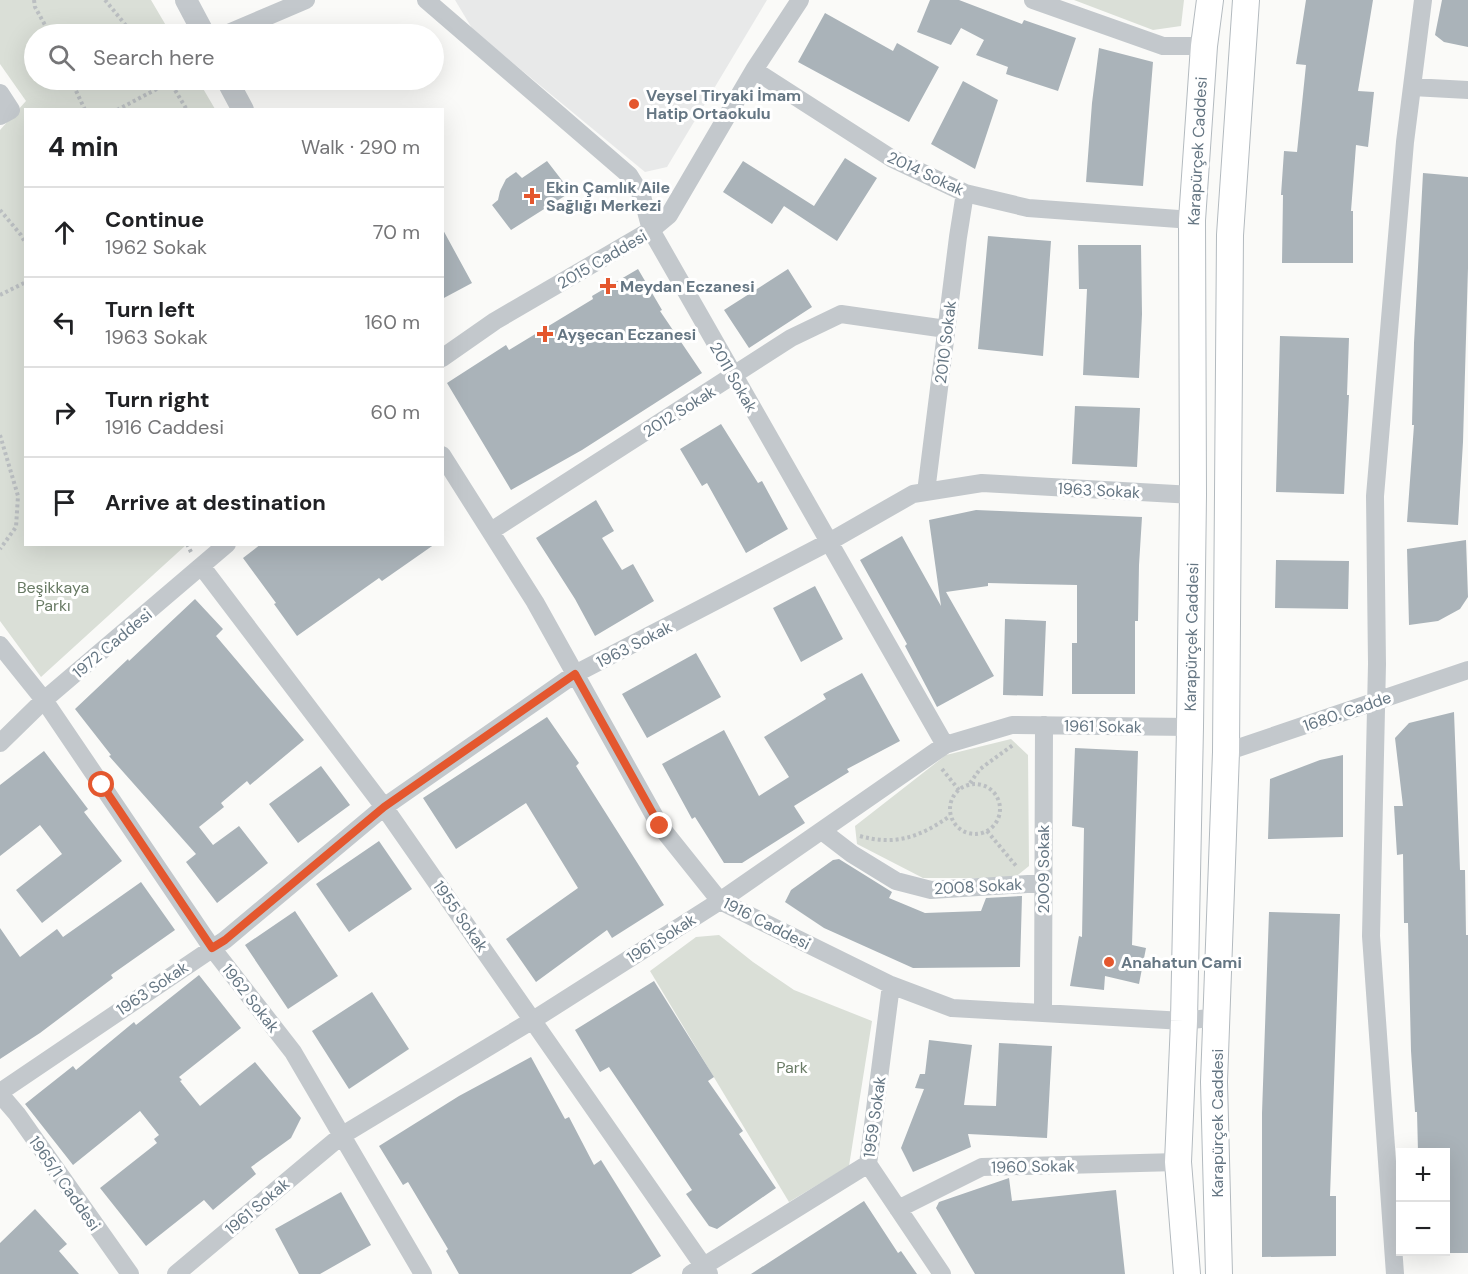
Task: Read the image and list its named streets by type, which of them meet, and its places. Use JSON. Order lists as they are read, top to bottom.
{
  "streets": {
    "main road": ["Karapürçek Caddesi"],
    "street": [
      "2014 Sokak",
      "2015 Caddesi",
      "2010 Sokak",
      "2011 Sokak",
      "2012 Sokak",
      "1963 Sokak",
      "1972 Caddesi",
      "1680. Cadde",
      "1961 Sokak",
      "2009 Sokak",
      "2008 Sokak",
      "1955 Sokak",
      "1916 Caddesi",
      "1962 Sokak",
      "1959 Sokak",
      "1960 Sokak",
      "1965/1 Caddesi"
    ]
  },
  "crossings": [
    ["Karapürçek Caddesi", "2014 Sokak"],
    ["Karapürçek Caddesi", "1963 Sokak"],
    ["Karapürçek Caddesi", "1680. Cadde"],
    ["Karapürçek Caddesi", "1961 Sokak"],
    ["Karapürçek Caddesi", "1916 Caddesi"],
    ["Karapürçek Caddesi", "1960 Sokak"],
    ["2014 Sokak", "2015 Caddesi"],
    ["2014 Sokak", "2010 Sokak"],
    ["2015 Caddesi", "2011 Sokak"],
    ["2010 Sokak", "2012 Sokak"],
    ["2010 Sokak", "1963 Sokak"],
    ["2011 Sokak", "2012 Sokak"],
    ["2011 Sokak", "1963 Sokak"],
    ["2011 Sokak", "1961 Sokak"],
    ["2012 Sokak", "1916 Caddesi"],
    ["1963 Sokak", "1955 Sokak"],
    ["1963 Sokak", "1916 Caddesi"],
    ["1963 Sokak", "1962 Sokak"],
    ["1963 Sokak", "1965/1 Caddesi"],
    ["1972 Caddesi", "1955 Sokak"],
    ["1972 Caddesi", "1962 Sokak"],
    ["1961 Sokak", "2009 Sokak"],
    ["1961 Sokak", "2008 Sokak"],
    ["1961 Sokak", "1955 Sokak"],
    ["1961 Sokak", "1916 Caddesi"],
    ["1961 Sokak", "1962 Sokak"],
    ["2009 Sokak", "2008 Sokak"],
    ["2009 Sokak", "1916 Caddesi"],
    ["1955 Sokak", "1959 Sokak"],
    ["1916 Caddesi", "1959 Sokak"]
  ],
  "parks": ["Beşikkaya Parkı", "Park"],
  "places": {
    "other": ["Veysel Tiryaki İmam Hatip Ortaokulu", "Anahatun Cami"],
    "health": ["Ekin Çamlık Aile Sağlığı Merkezi", "Meydan Eczanesi", "Ayşecan Eczanesi"]
  },
  "page": {
    "search": "Search here",
    "heading": ["4 min", "Walk · 290 m"],
    "list": [
      ["Continue", "1962 Sokak", "70 m"],
      ["Turn left", "1963 Sokak", "160 m"],
      ["Turn right", "1916 Caddesi", "60 m"],
      "Arrive at destination"
    ],
    "map_buttons": ["+", "−"]
  }
}
